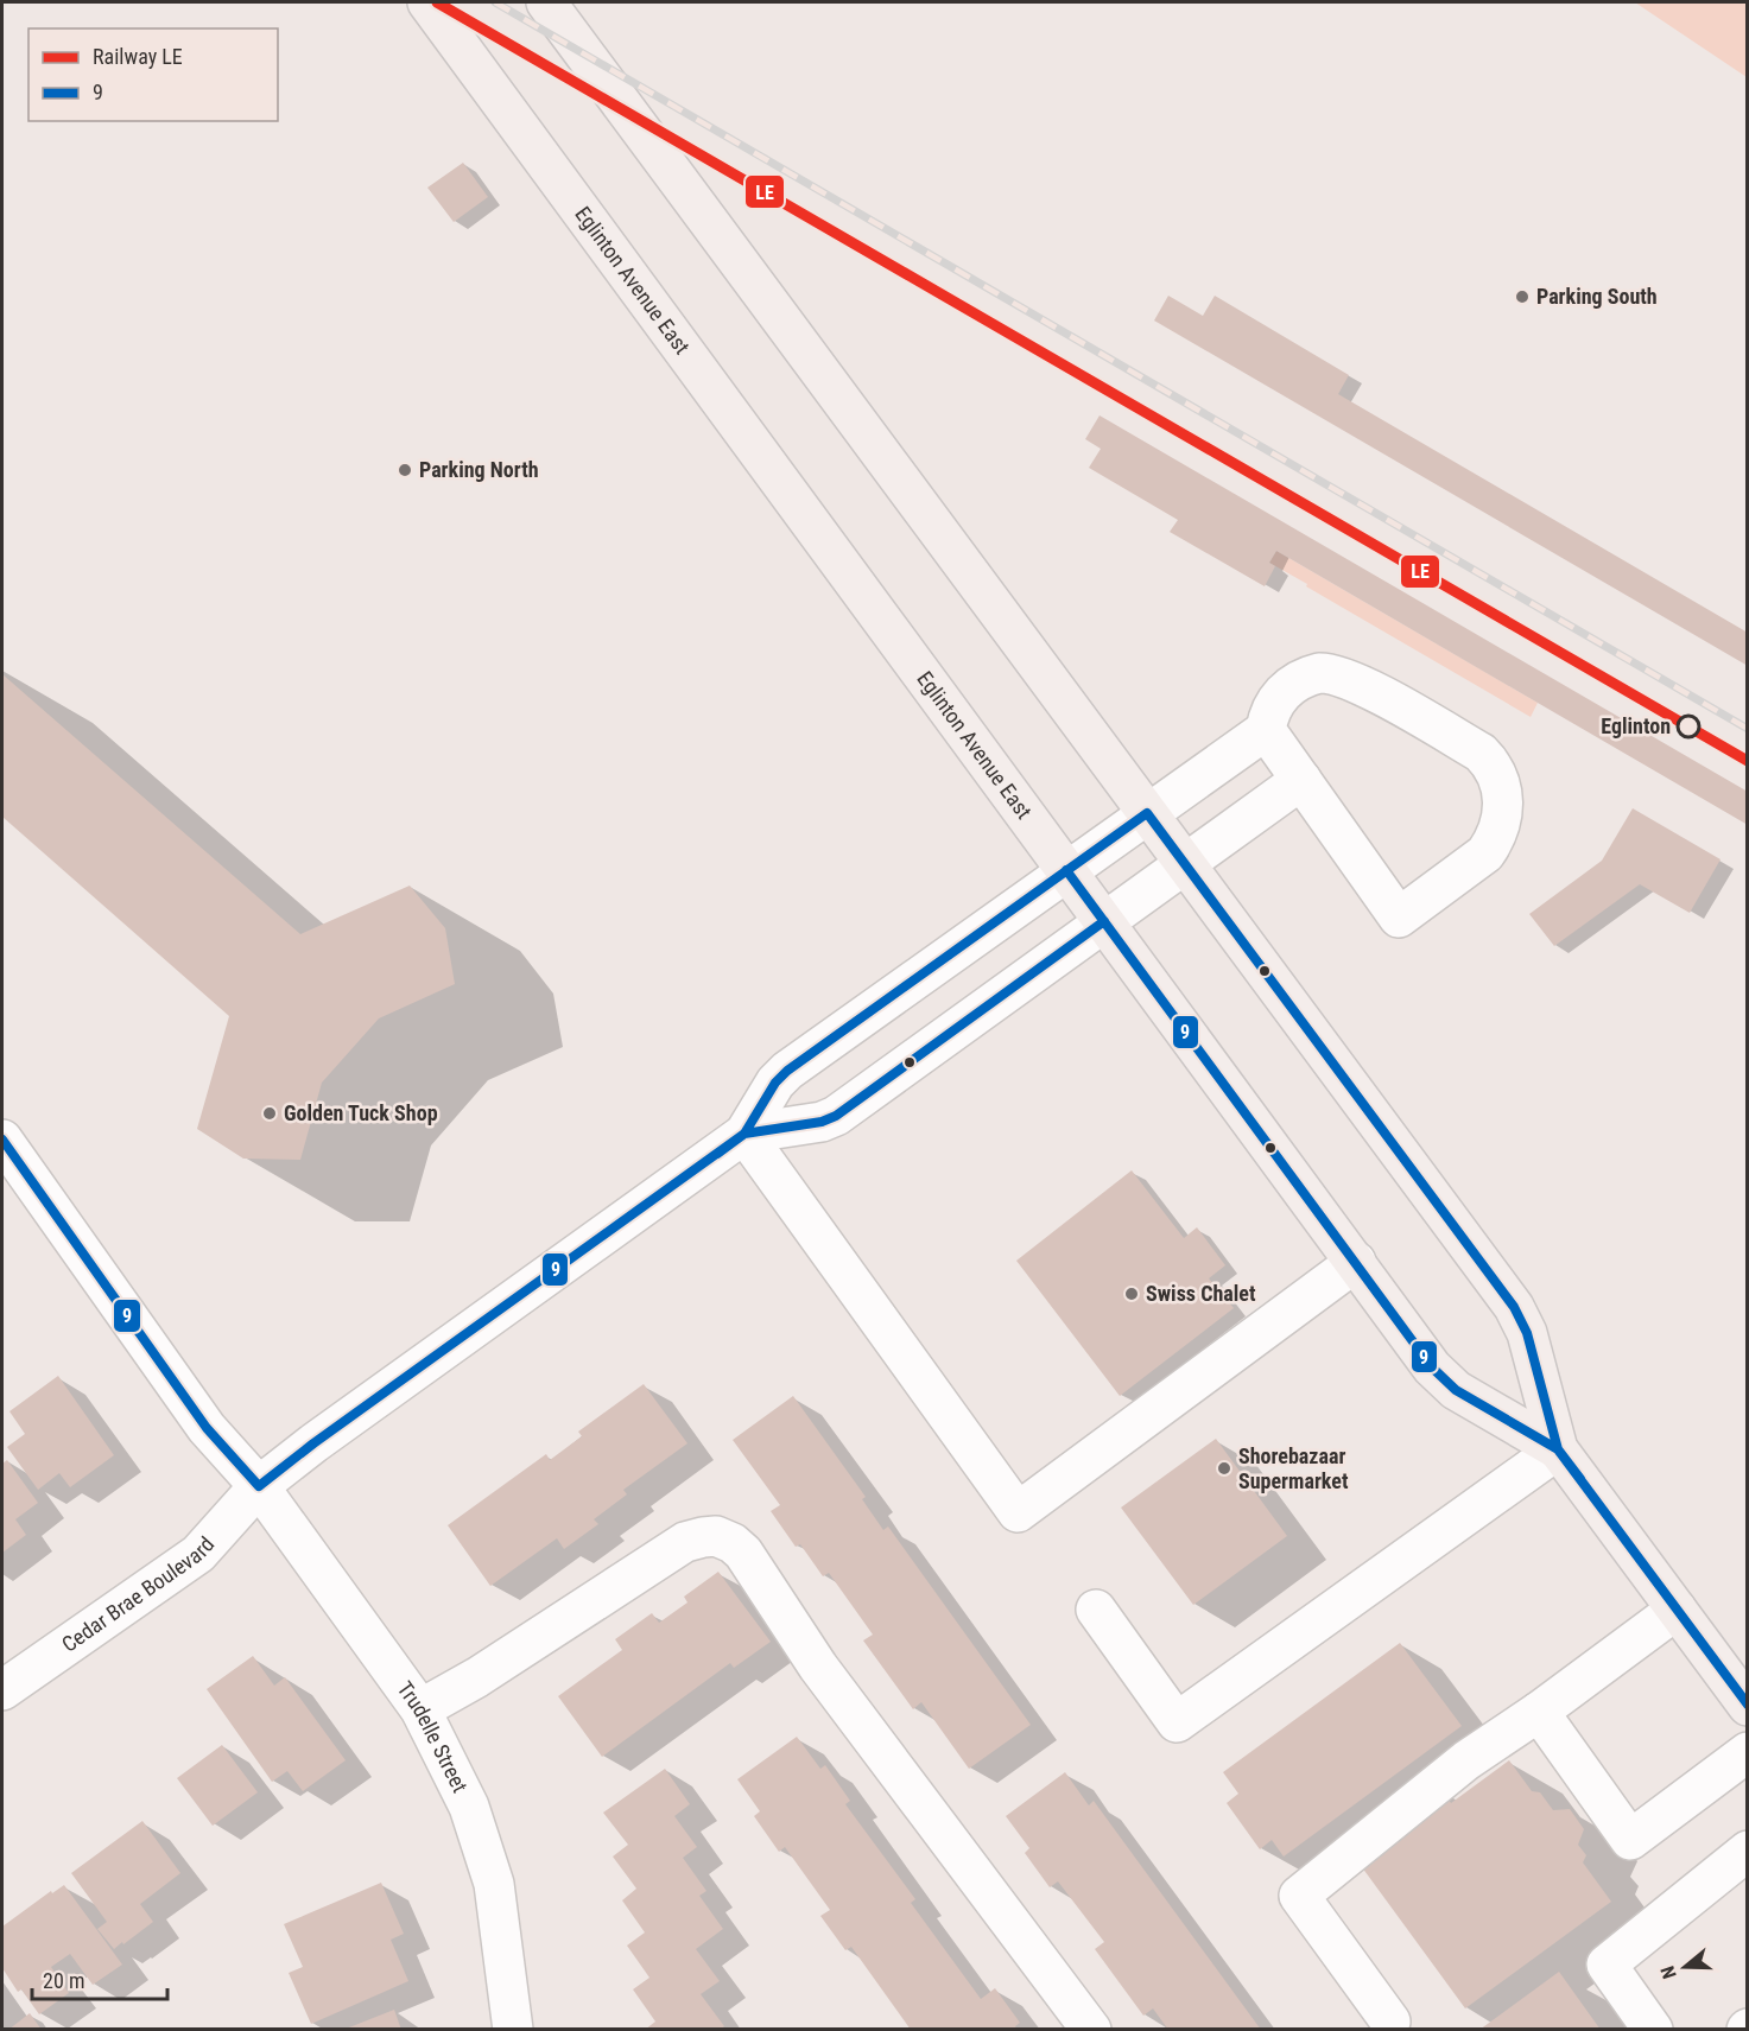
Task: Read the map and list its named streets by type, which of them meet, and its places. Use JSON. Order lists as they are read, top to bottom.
{
  "streets": {
    "main road": ["Eglinton Avenue East"],
    "street": ["Cedar Brae Boulevard", "Trudelle Street"]
  },
  "crossings": [
    ["Cedar Brae Boulevard", "Trudelle Street"]
  ],
  "places": [
    "Parking South",
    "Parking North",
    "Eglinton",
    "Golden Tuck Shop",
    "Swiss Chalet",
    "Shorebazaar Supermarket"
  ],
  "lines": ["rail line LE", "transit line 9"],
  "legend": ["Railway LE", "9"],
  "scale_bar": "20 m",
  "north": "left"
}
